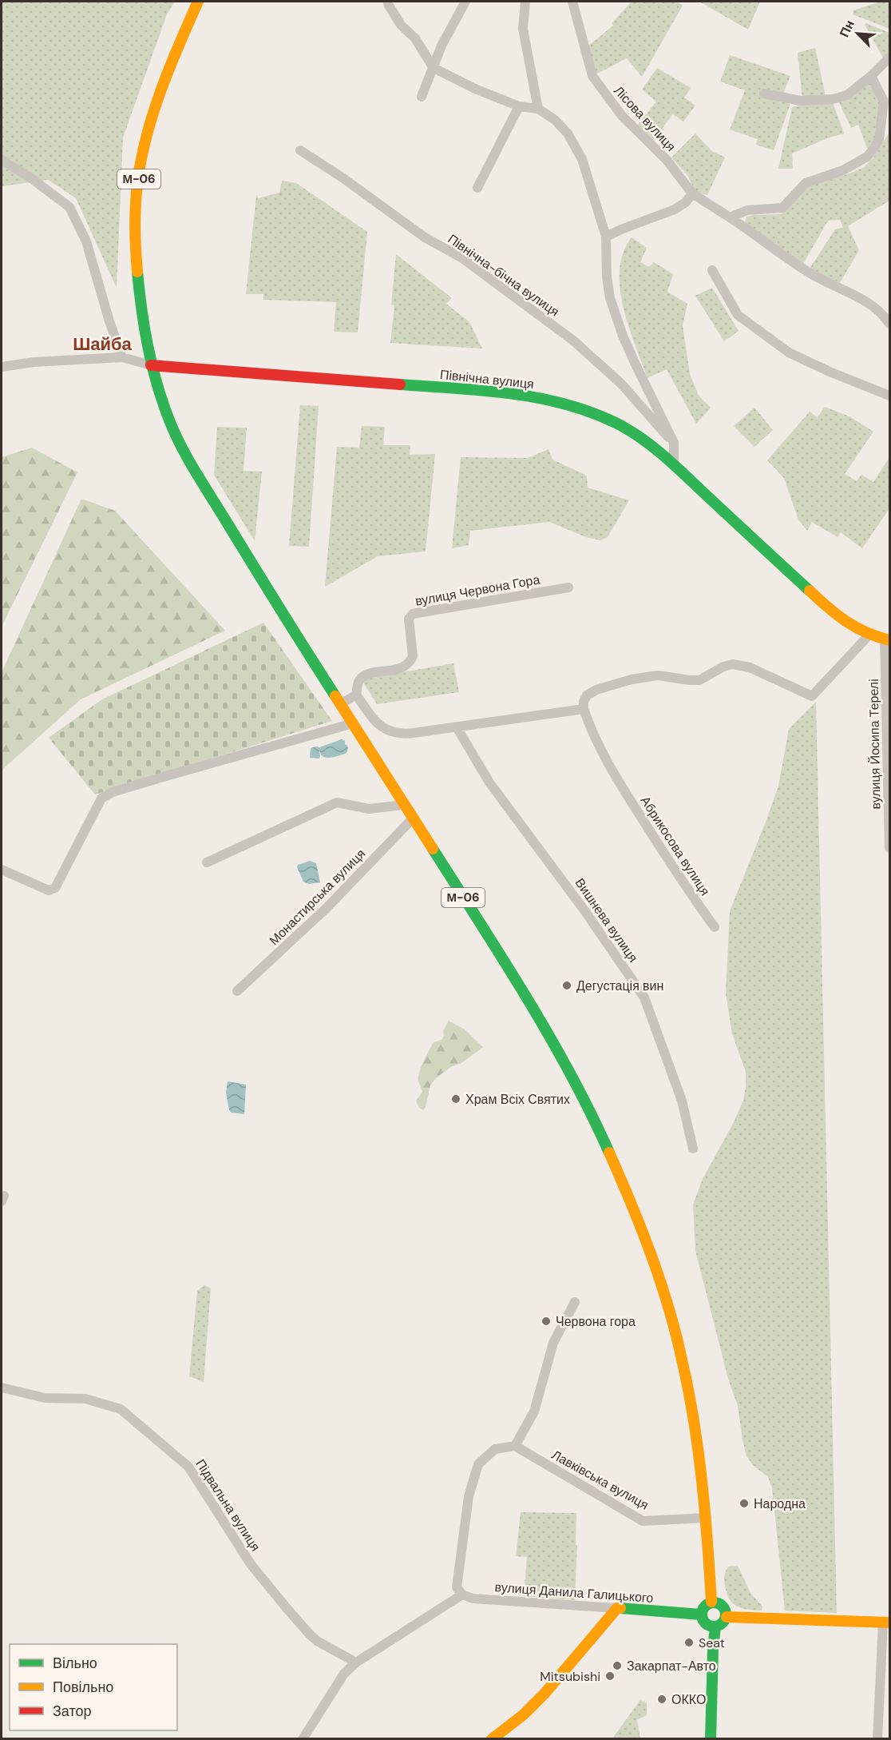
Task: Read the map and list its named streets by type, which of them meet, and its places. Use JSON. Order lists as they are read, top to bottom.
{
  "streets": {
    "main road": ["М-06", "Північна вулиця", "вулиця Данила Галицького"],
    "street": [
      "Лісова вулиця",
      "Північна-бічна вулиця",
      "вулиця Червона Гора",
      "вулиця Йосипа Терелі",
      "Абрикосова вулиця",
      "Монастирська вулиця",
      "Вишнева вулиця",
      "Лавківська вулиця",
      "Підвальна вулиця"
    ]
  },
  "crossings": [
    ["М-06", "Північна вулиця"],
    ["М-06", "вулиця Червона Гора"],
    ["М-06", "Монастирська вулиця"],
    ["М-06", "Лавківська вулиця"],
    ["М-06", "вулиця Данила Галицького"],
    ["Північна вулиця", "вулиця Йосипа Терелі"]
  ],
  "districts": ["Шайба"],
  "places": [
    "Дегустація вин",
    "Храм Всіх Святих",
    "Червона гора",
    "Народна",
    "Seat",
    "Закарпат-Авто",
    "Mitsubishi",
    "ОККО"
  ],
  "legend": ["Вільно", "Повільно", "Затор"],
  "north": "top left"
}
